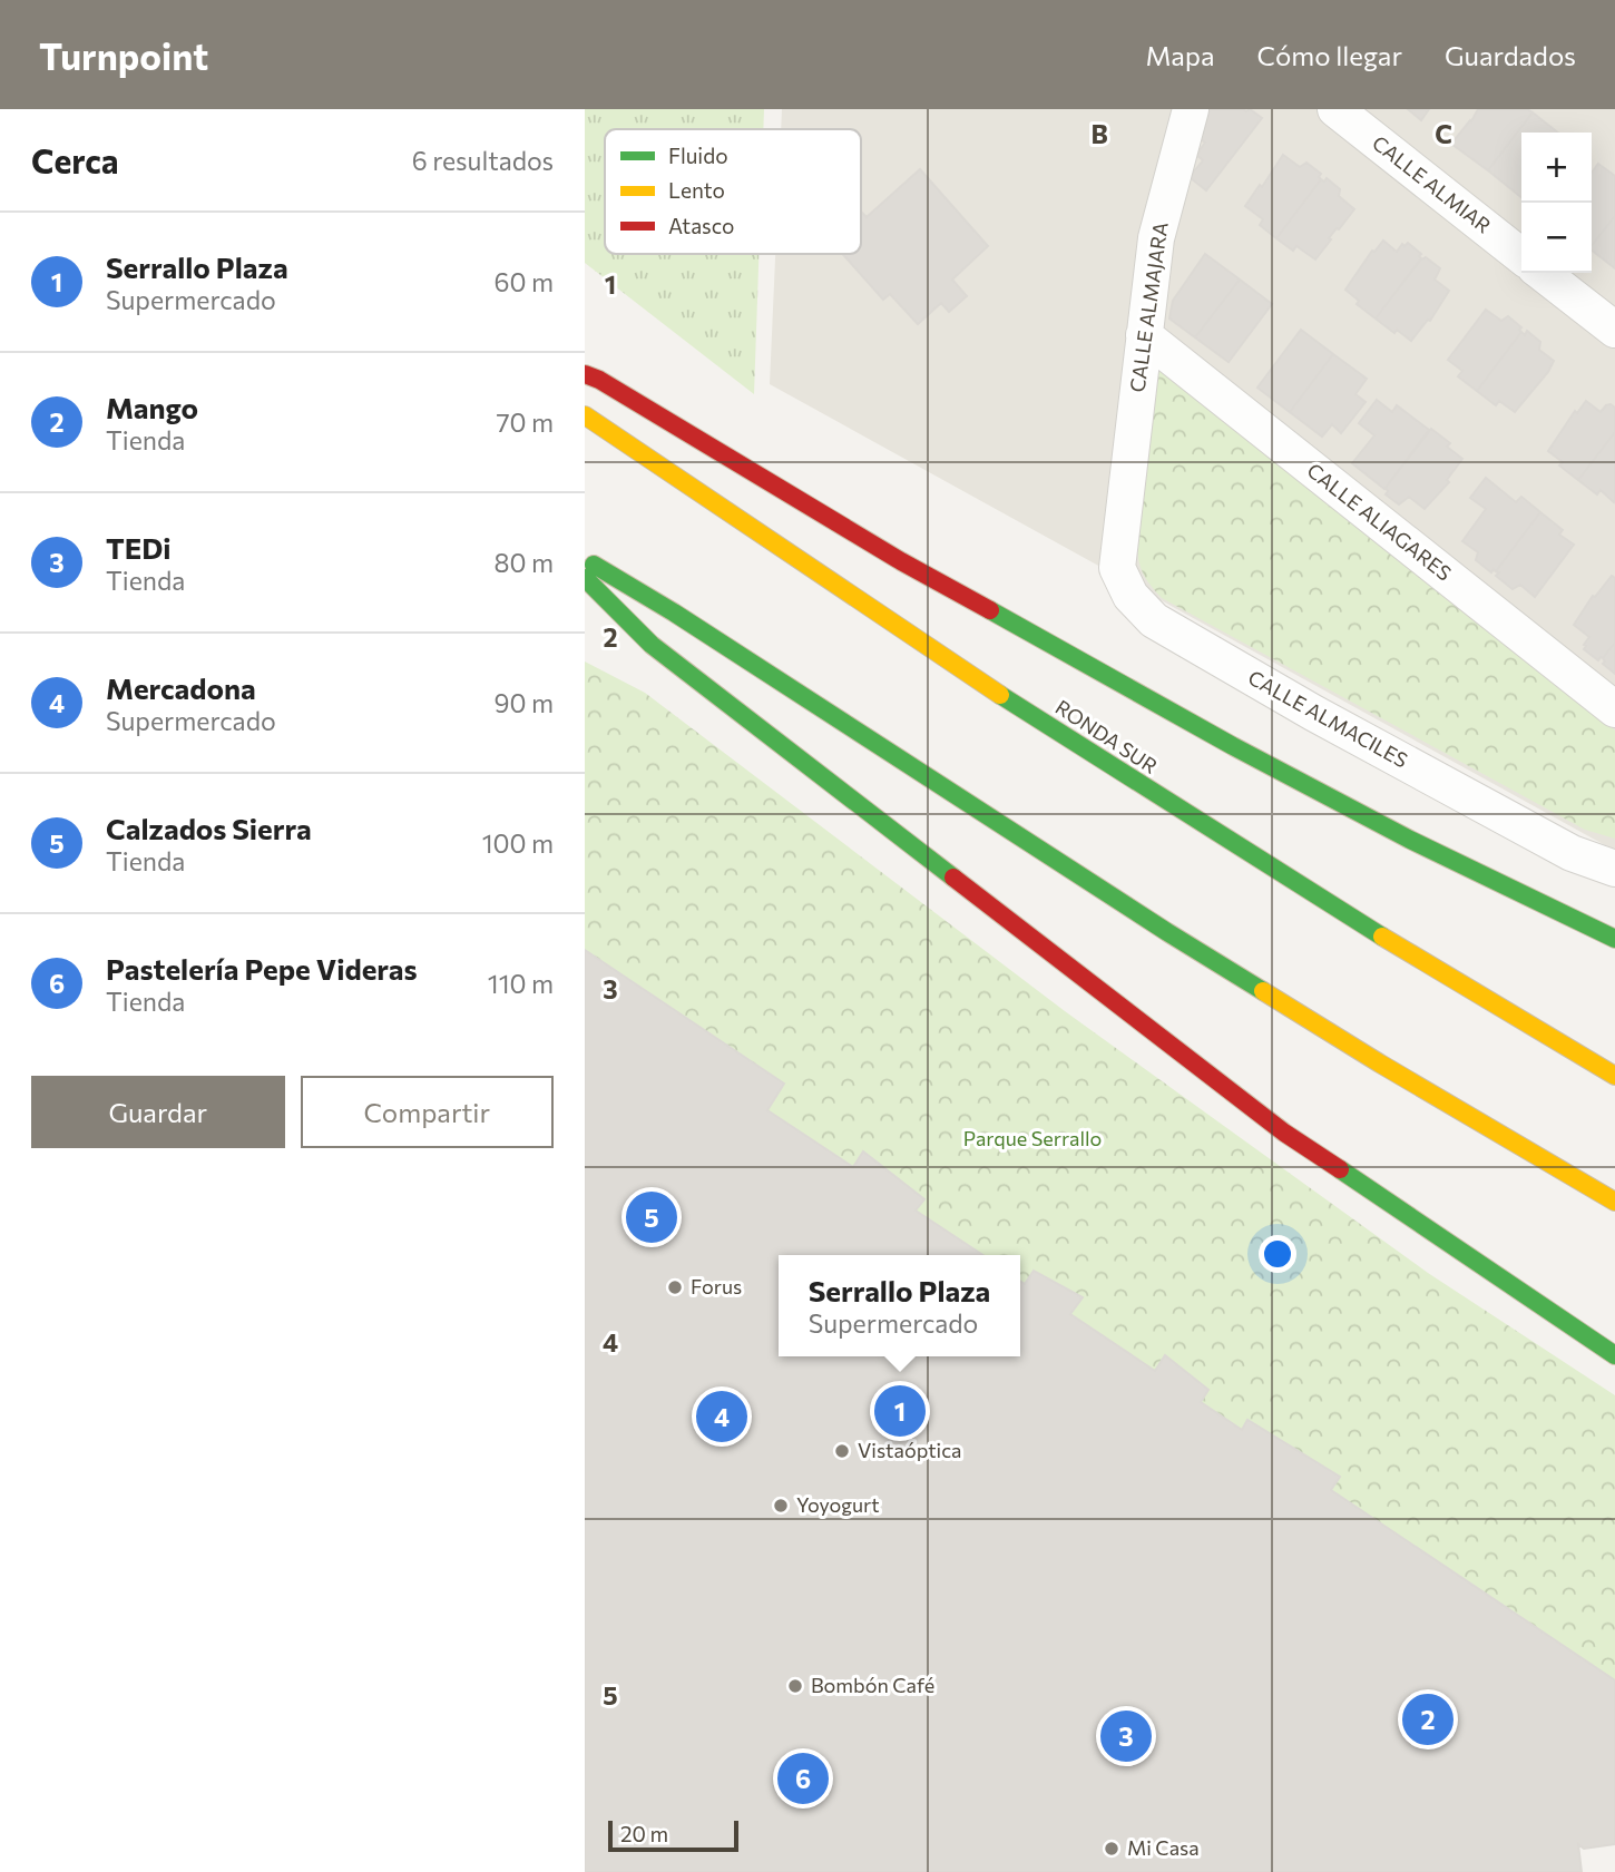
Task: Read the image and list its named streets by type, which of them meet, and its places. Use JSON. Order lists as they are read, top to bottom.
{
  "streets": {
    "highway": ["RONDA SUR"],
    "street": [
      "CALLE ALMIAR",
      "CALLE ALMAJARA",
      "CALLE ALIAGARES",
      "CALLE ALMACILES"
    ]
  },
  "crossings": [
    ["CALLE ALMAJARA", "CALLE ALIAGARES"],
    ["CALLE ALMAJARA", "CALLE ALMACILES"]
  ],
  "parks": ["Parque Serrallo"],
  "places": [
    "Forus",
    "Vistaóptica",
    "Yoyogurt",
    "Bombón Café",
    "Mi Casa"
  ],
  "legend": ["Fluido", "Lento", "Atasco"],
  "scale_bar": "20 m",
  "page": {
    "header": "Turnpoint",
    "nav": ["Mapa", "Cómo llegar", "Guardados"],
    "heading": ["Cerca", "6 resultados"],
    "map_buttons": ["+", "−"],
    "list": [
      {
        "mark": "1",
        "name": "Serrallo Plaza",
        "note": "Supermercado",
        "value": "60 m"
      },
      {
        "mark": "2",
        "name": "Mango",
        "note": "Tienda",
        "value": "70 m"
      },
      {
        "mark": "3",
        "name": "TEDi",
        "note": "Tienda",
        "value": "80 m"
      },
      {
        "mark": "4",
        "name": "Mercadona",
        "note": "Supermercado",
        "value": "90 m"
      },
      {
        "mark": "5",
        "name": "Calzados Sierra",
        "note": "Tienda",
        "value": "100 m"
      },
      {
        "mark": "6",
        "name": "Pastelería Pepe Videras",
        "note": "Tienda",
        "value": "110 m"
      }
    ],
    "buttons": ["Guardar", "Compartir"],
    "pins": [
      "5",
      "1",
      "4",
      "2",
      "3",
      "6"
    ],
    "popup": ["Serrallo Plaza", "Supermercado"],
    "scale": "20 m"
  },
  "grid": {
    "columns": ["B", "C"],
    "rows": [
      "1",
      "2",
      "3",
      "4",
      "5"
    ]
  }
}
